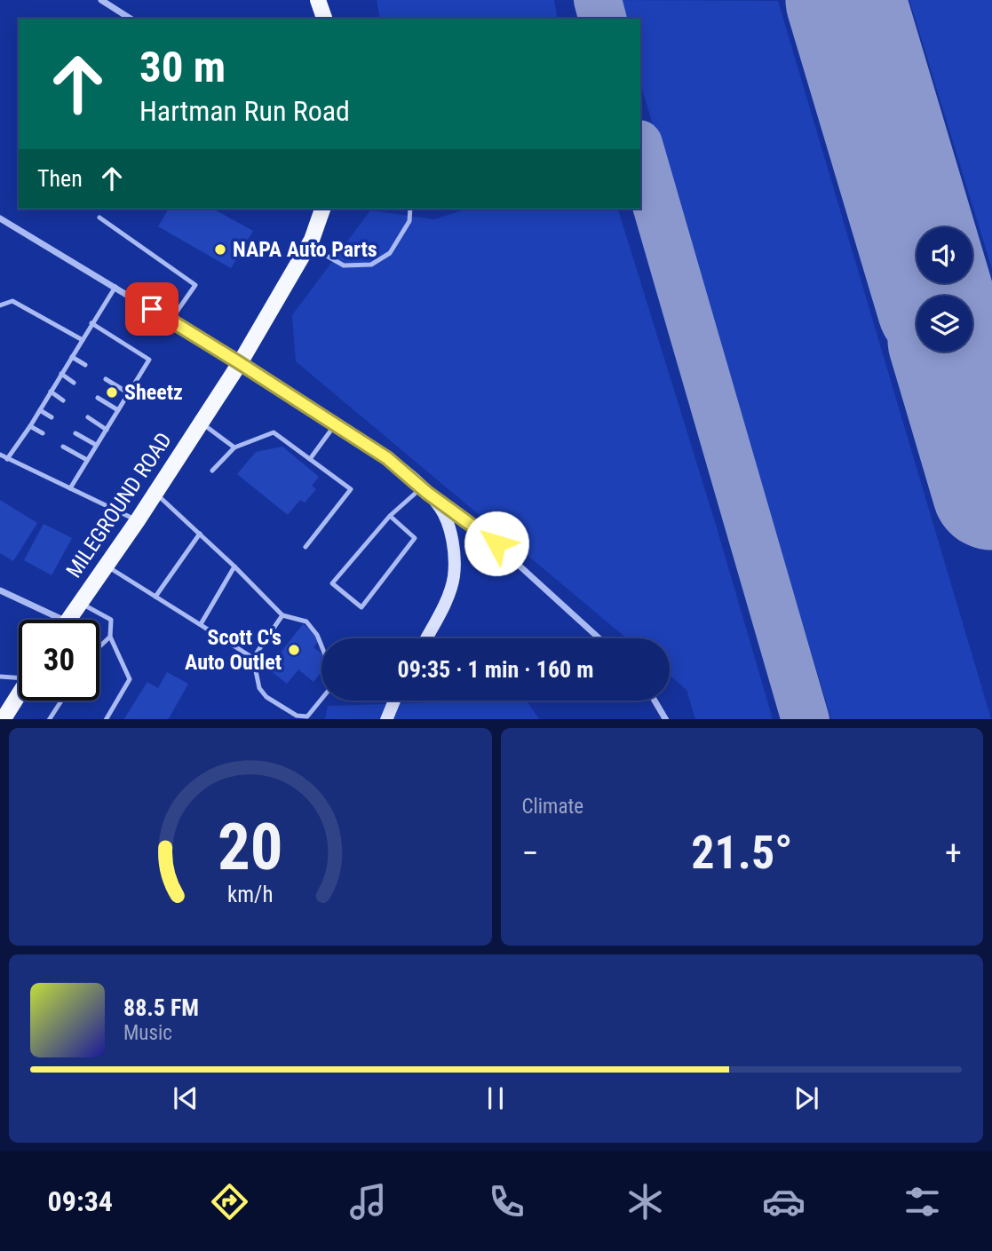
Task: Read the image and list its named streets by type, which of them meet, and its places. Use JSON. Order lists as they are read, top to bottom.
{
  "streets": {
    "main road": ["MILEGROUND ROAD"]
  },
  "places": ["NAPA Auto Parts", "Sheetz", "Scott C's Auto Outlet"],
  "page": {
    "turn": ["30 m", "Hartman Run Road"],
    "then": "Then",
    "limit": "30",
    "trip": "09:35 · 1 min · 160 m",
    "tile": "Climate",
    "heat": ["−", "21.5°", "+"],
    "song": ["88.5 FM", "Music"],
    "tabs": "09:34",
    "gauge": ["20", "km/h"]
  }
}
